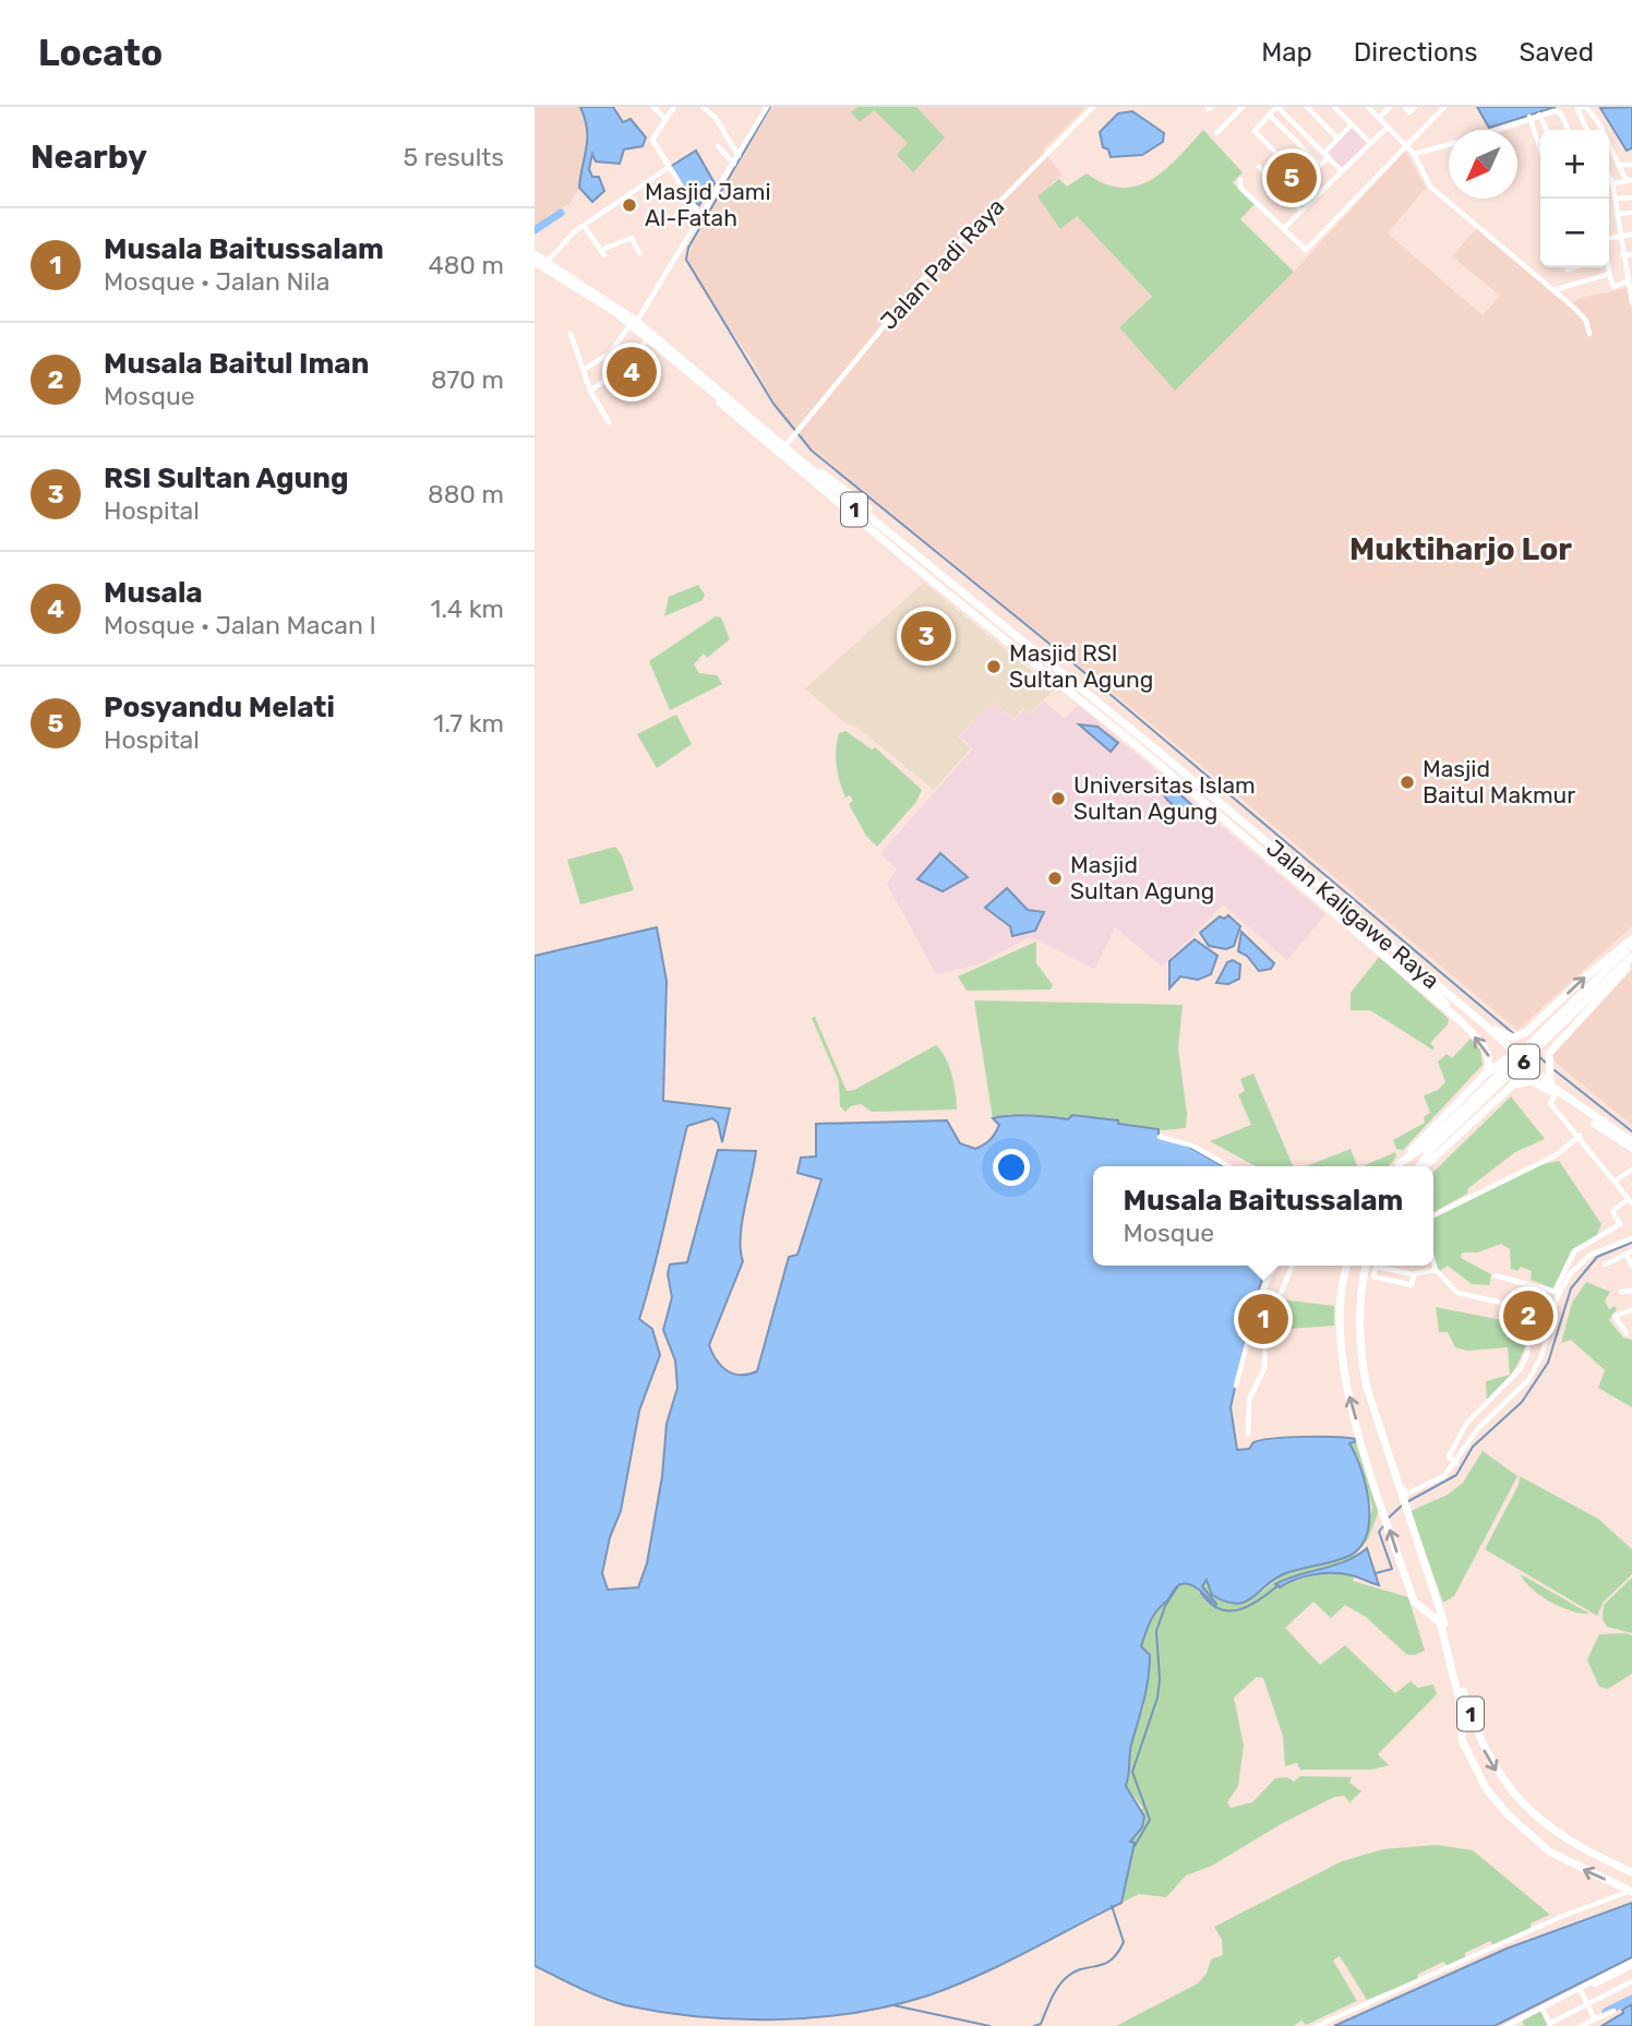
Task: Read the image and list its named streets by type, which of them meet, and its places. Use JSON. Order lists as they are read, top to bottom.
{
  "streets": {
    "highway": ["1", "Jalan Kaligawe Raya", "6"],
    "street": ["Jalan Padi Raya"]
  },
  "crossings": [
    ["Jalan Padi Raya", "1"],
    ["Jalan Padi Raya", "Jalan Kaligawe Raya"],
    ["1", "Jalan Kaligawe Raya"]
  ],
  "districts": ["Muktiharjo Lor"],
  "places": [
    "Masjid Jami Al-Fatah",
    "Masjid RSI Sultan Agung",
    "Masjid Baitul Makmur",
    "Universitas Islam Sultan Agung",
    "Masjid Sultan Agung"
  ],
  "north": "bottom left",
  "page": {
    "header": "Locato",
    "nav": ["Map", "Directions", "Saved"],
    "heading": ["Nearby", "5 results"],
    "map_buttons": ["+", "−"],
    "pins": [
      "5",
      "4",
      "3",
      "2",
      "1"
    ],
    "list": [
      {
        "mark": "1",
        "name": "Musala Baitussalam",
        "note": "Mosque · Jalan Nila",
        "value": "480 m"
      },
      {
        "mark": "2",
        "name": "Musala Baitul Iman",
        "note": "Mosque",
        "value": "870 m"
      },
      {
        "mark": "3",
        "name": "RSI Sultan Agung",
        "note": "Hospital",
        "value": "880 m"
      },
      {
        "mark": "4",
        "name": "Musala",
        "note": "Mosque · Jalan Macan I",
        "value": "1.4 km"
      },
      {
        "mark": "5",
        "name": "Posyandu Melati",
        "note": "Hospital",
        "value": "1.7 km"
      }
    ],
    "popup": ["Musala Baitussalam", "Mosque"]
  }
}
